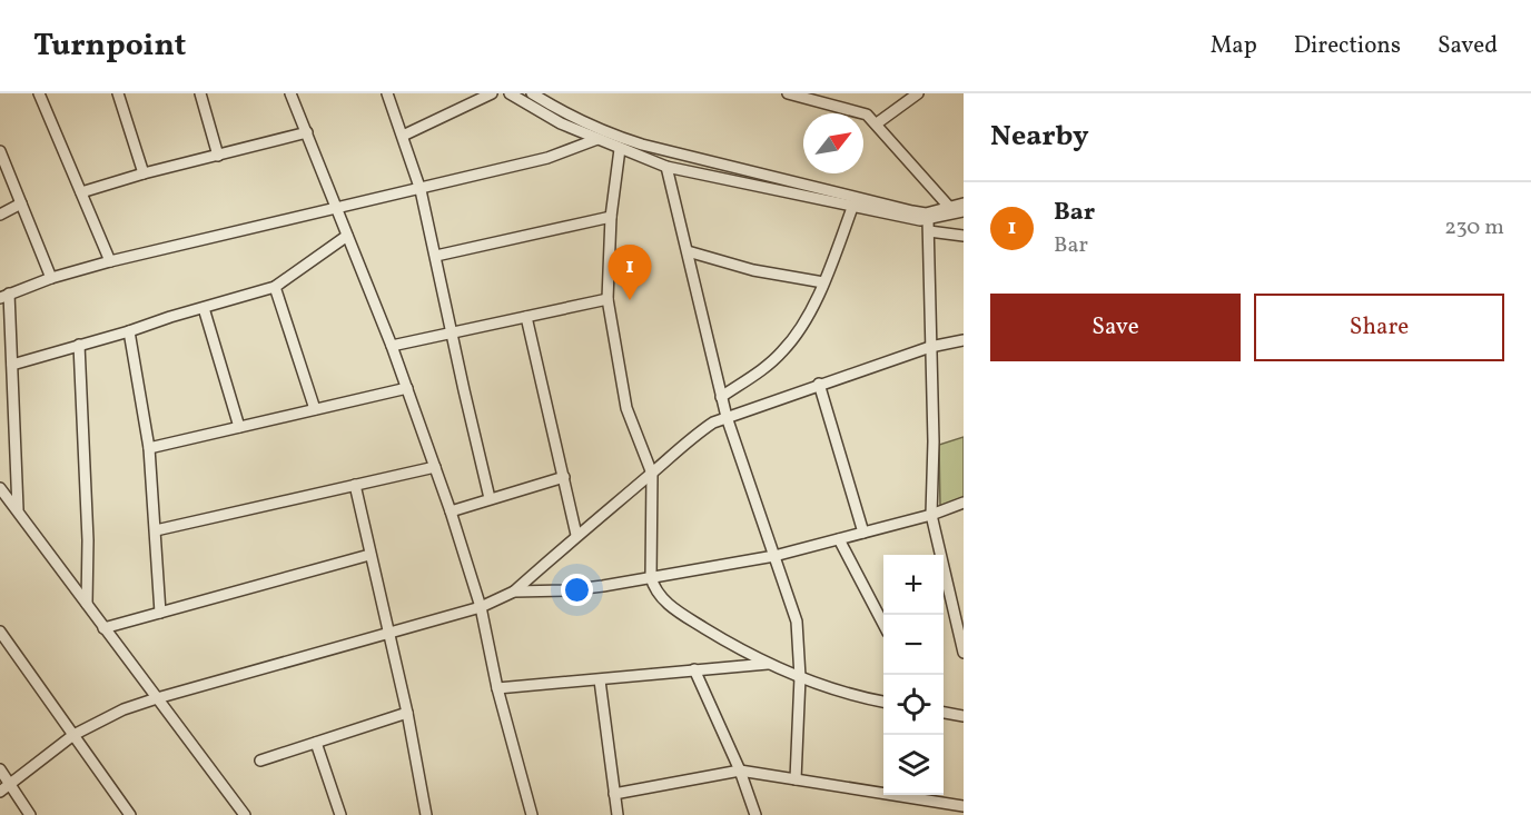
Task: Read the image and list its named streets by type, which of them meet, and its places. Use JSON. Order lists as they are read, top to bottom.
{
  "north": "top right",
  "page": {
    "header": "Turnpoint",
    "nav": ["Map", "Directions", "Saved"],
    "heading": "Nearby",
    "list": [
      {
        "mark": "1",
        "name": "Bar",
        "note": "Bar",
        "value": "230 m"
      }
    ],
    "pins": "1",
    "buttons": ["Save", "Share"],
    "map_buttons": ["+", "−"]
  }
}
